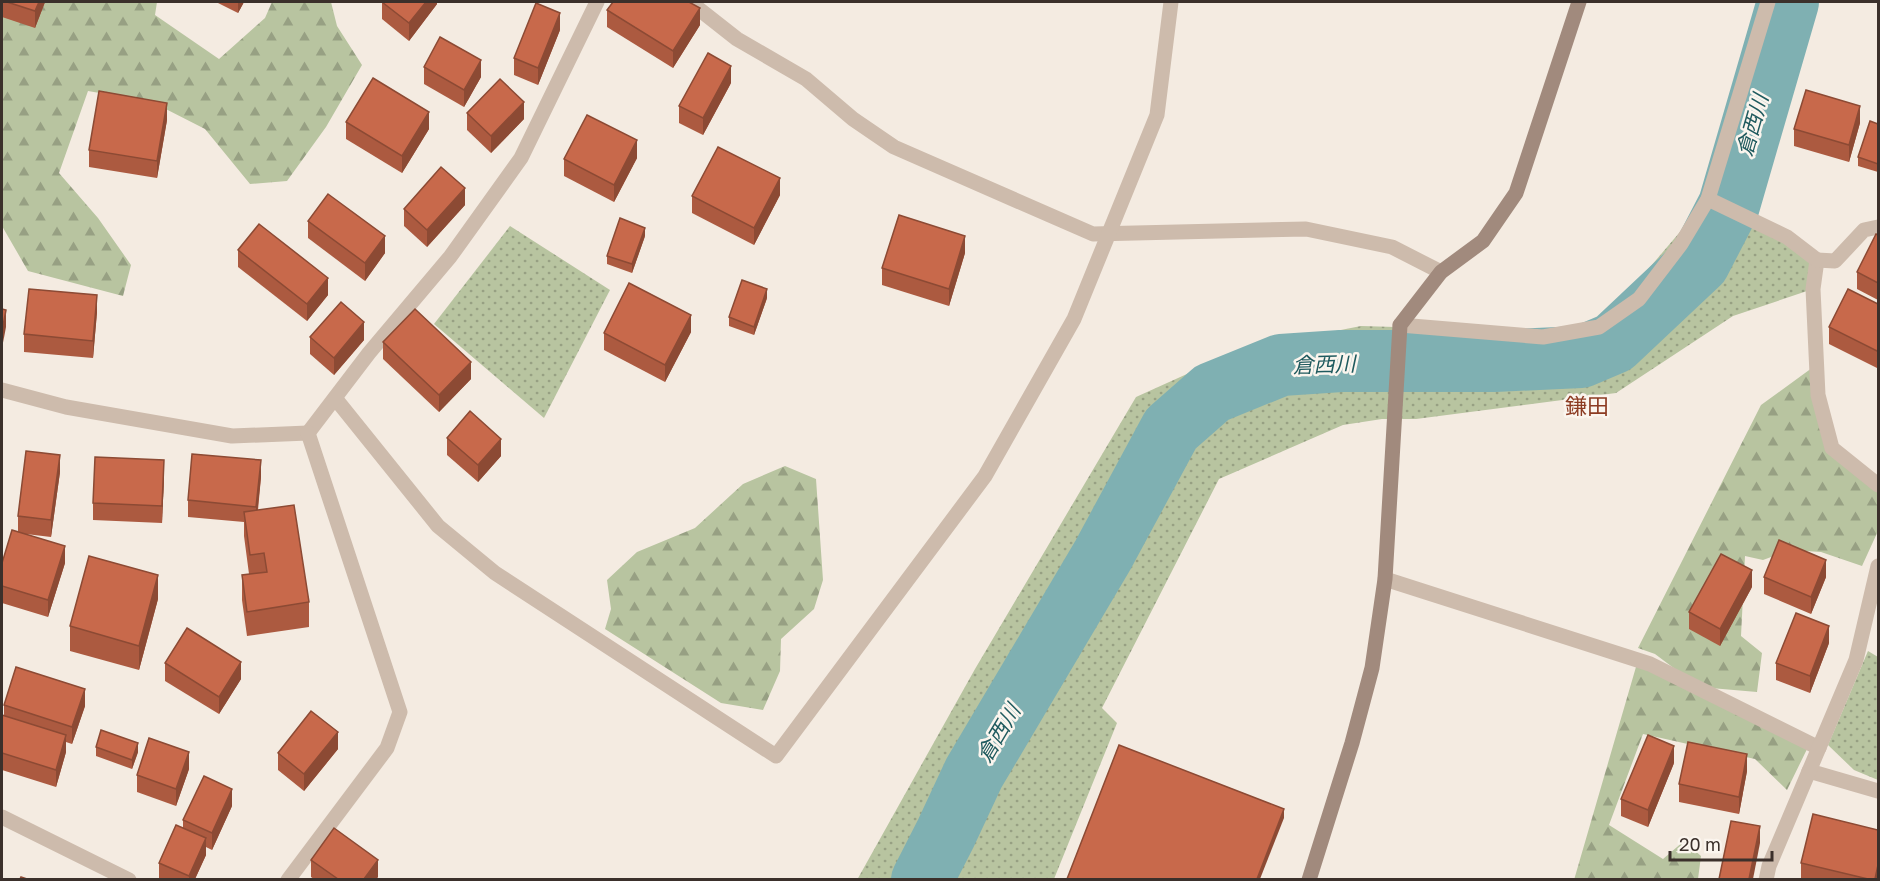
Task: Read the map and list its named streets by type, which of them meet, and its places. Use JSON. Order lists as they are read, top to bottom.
{
  "districts": ["鎌田"],
  "water": ["倉西川"],
  "scale_bar": "20 m"
}
